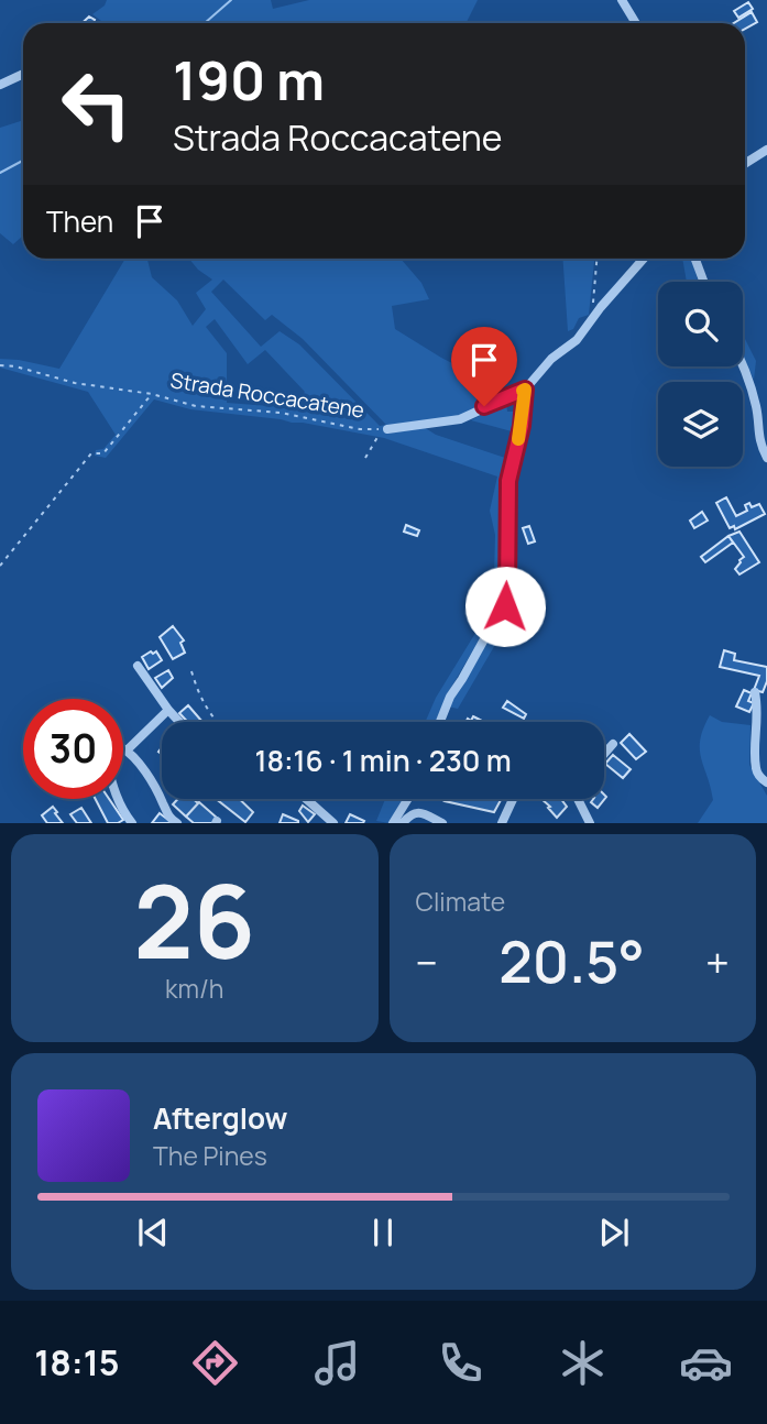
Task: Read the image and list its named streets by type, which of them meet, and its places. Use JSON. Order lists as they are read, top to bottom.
{
  "streets": {
    "street": ["Strada Roccacatene"]
  },
  "page": {
    "turn": ["190 m", "Strada Roccacatene"],
    "then": "Then",
    "limit": "30",
    "trip": "18:16 · 1 min · 230 m",
    "tile": [
      ["26", "km/h"],
      "Climate"
    ],
    "heat": ["−", "20.5°", "+"],
    "song": ["Afterglow", "The Pines"],
    "tabs": "18:15"
  }
}
